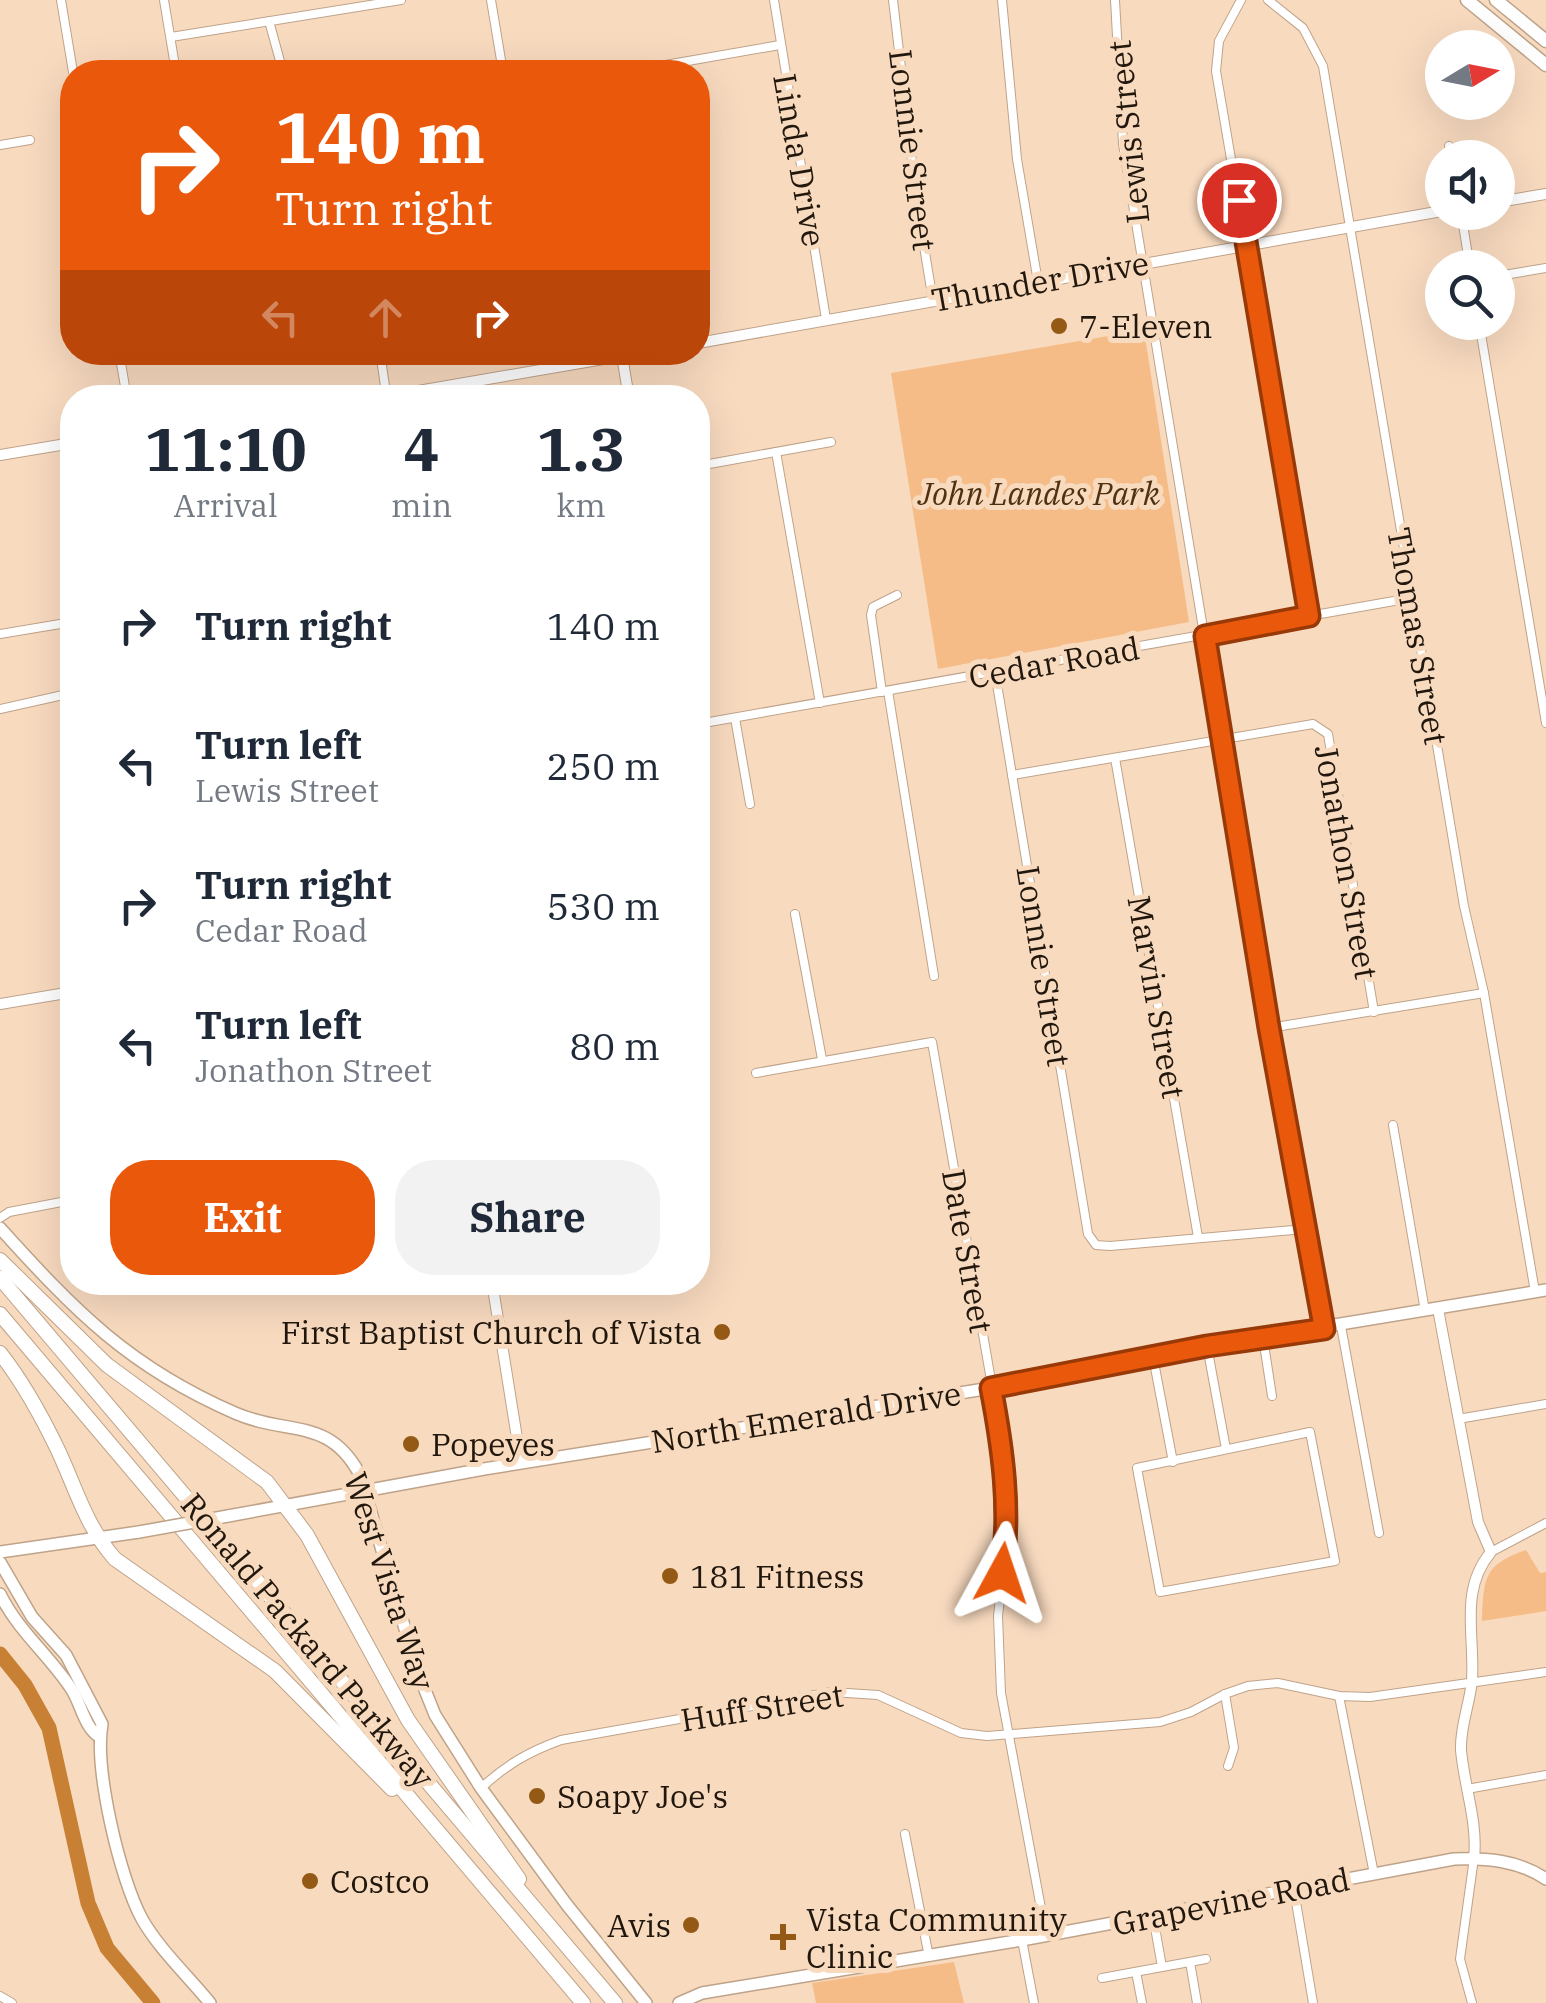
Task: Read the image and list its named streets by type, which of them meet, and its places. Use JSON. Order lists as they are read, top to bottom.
{
  "streets": {
    "highway": ["Ronald Packard Parkway"],
    "main road": ["North Emerald Drive", "West Vista Way", "Grapevine Road"],
    "street": [
      "Lewis Street",
      "Lonnie Street",
      "Linda Drive",
      "Thunder Drive",
      "Thomas Street",
      "Cedar Road",
      "Jonathon Street",
      "Marvin Street",
      "Date Street",
      "Huff Street"
    ]
  },
  "crossings": [
    ["Lewis Street", "Thunder Drive"],
    ["Lewis Street", "Cedar Road"],
    ["Lewis Street", "Jonathon Street"],
    ["Lewis Street", "North Emerald Drive"],
    ["Lonnie Street", "Thunder Drive"],
    ["Lonnie Street", "Cedar Road"],
    ["Lonnie Street", "Marvin Street"],
    ["Linda Drive", "Thunder Drive"],
    ["Thunder Drive", "Thomas Street"],
    ["Thomas Street", "Cedar Road"],
    ["Thomas Street", "North Emerald Drive"],
    ["Date Street", "North Emerald Drive"],
    ["Date Street", "Huff Street"],
    ["Date Street", "Grapevine Road"],
    ["North Emerald Drive", "West Vista Way"],
    ["West Vista Way", "Huff Street"]
  ],
  "parks": ["John Landes Park"],
  "places": {
    "other": [
      "7-Eleven",
      "First Baptist Church of Vista",
      "Popeyes",
      "181 Fitness",
      "Soapy Joe's",
      "Costco",
      "Avis"
    ],
    "health": ["Vista Community Clinic"]
  },
  "north": "right",
  "page": {
    "turn": ["140 m", "Turn right"],
    "eta": [
      "11:10",
      "Arrival",
      "4",
      "min",
      "1.3",
      "km"
    ],
    "list": [
      {
        "name": "Turn right",
        "value": "140 m"
      },
      {
        "name": "Turn left",
        "note": "Lewis Street",
        "value": "250 m"
      },
      {
        "name": "Turn right",
        "note": "Cedar Road",
        "value": "530 m"
      },
      {
        "name": "Turn left",
        "note": "Jonathon Street",
        "value": "80 m"
      }
    ],
    "buttons": ["Exit", "Share"]
  }
}
